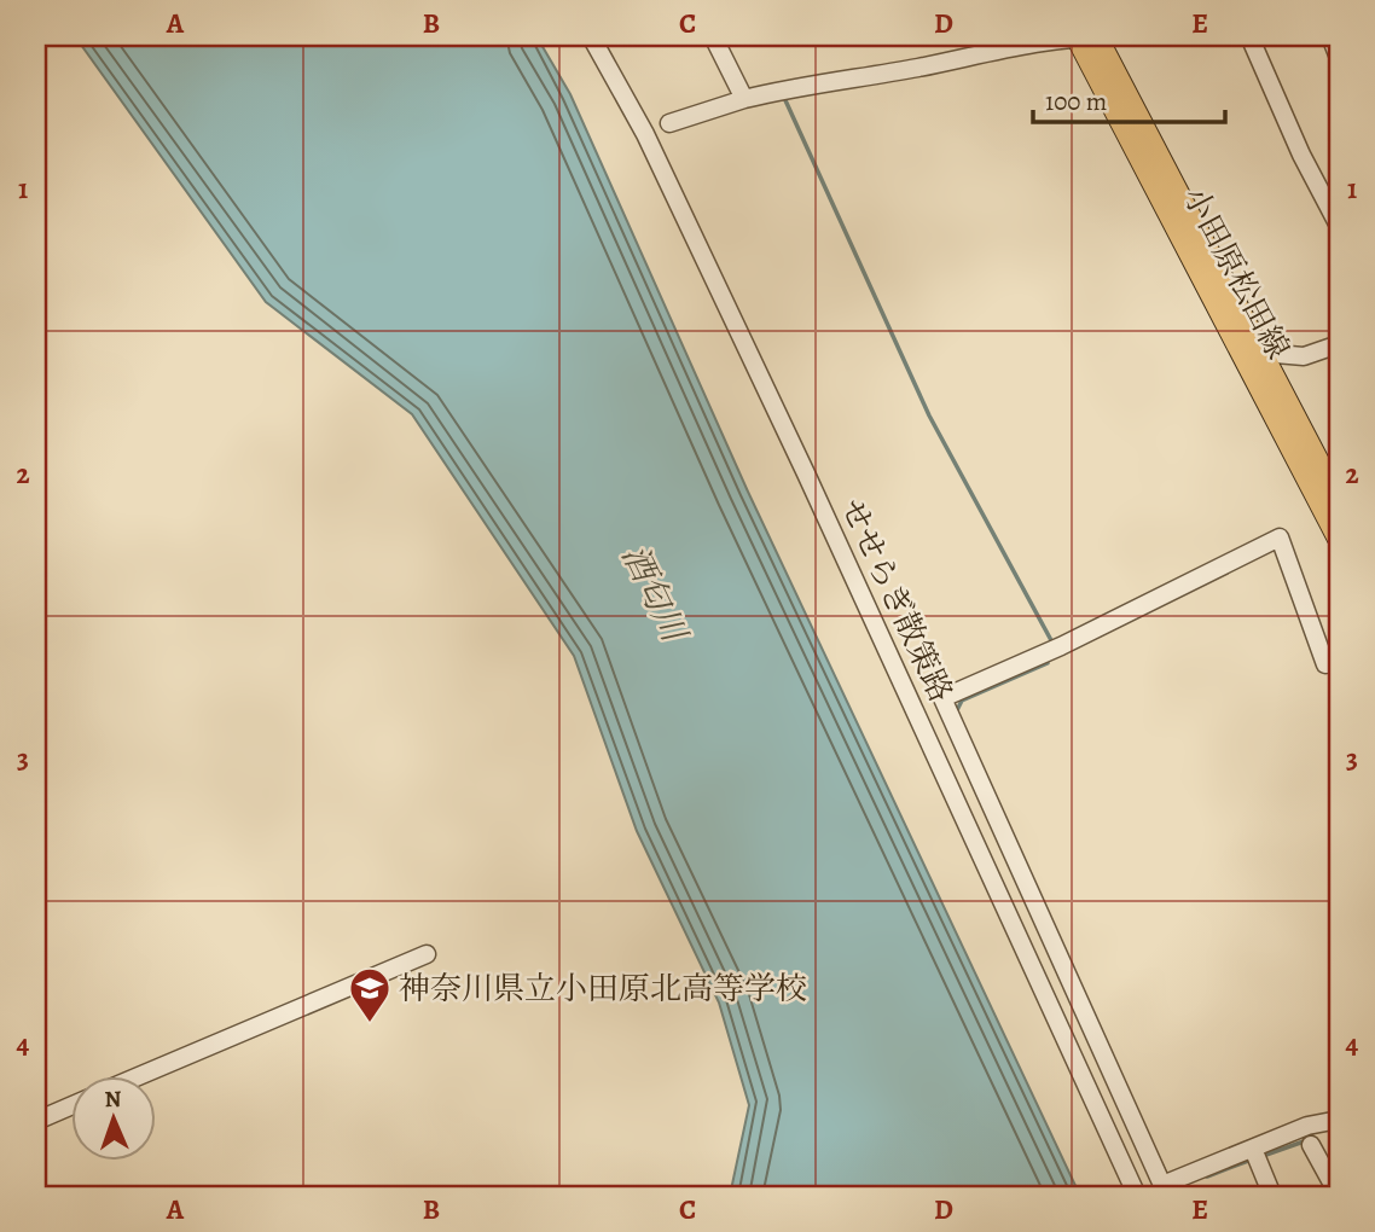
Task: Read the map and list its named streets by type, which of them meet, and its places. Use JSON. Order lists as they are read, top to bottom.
{
  "streets": {
    "main road": ["小田原松田線"],
    "street": ["せせらぎ散策路"]
  },
  "water": ["酒匂川"],
  "places": {
    "school or university": ["神奈川県立小田原北高等学校"]
  },
  "scale_bar": "100 m",
  "north": "top",
  "grid": {
    "columns": [
      "A",
      "B",
      "C",
      "D",
      "E"
    ],
    "rows": [
      "1",
      "2",
      "3",
      "4"
    ]
  }
}
